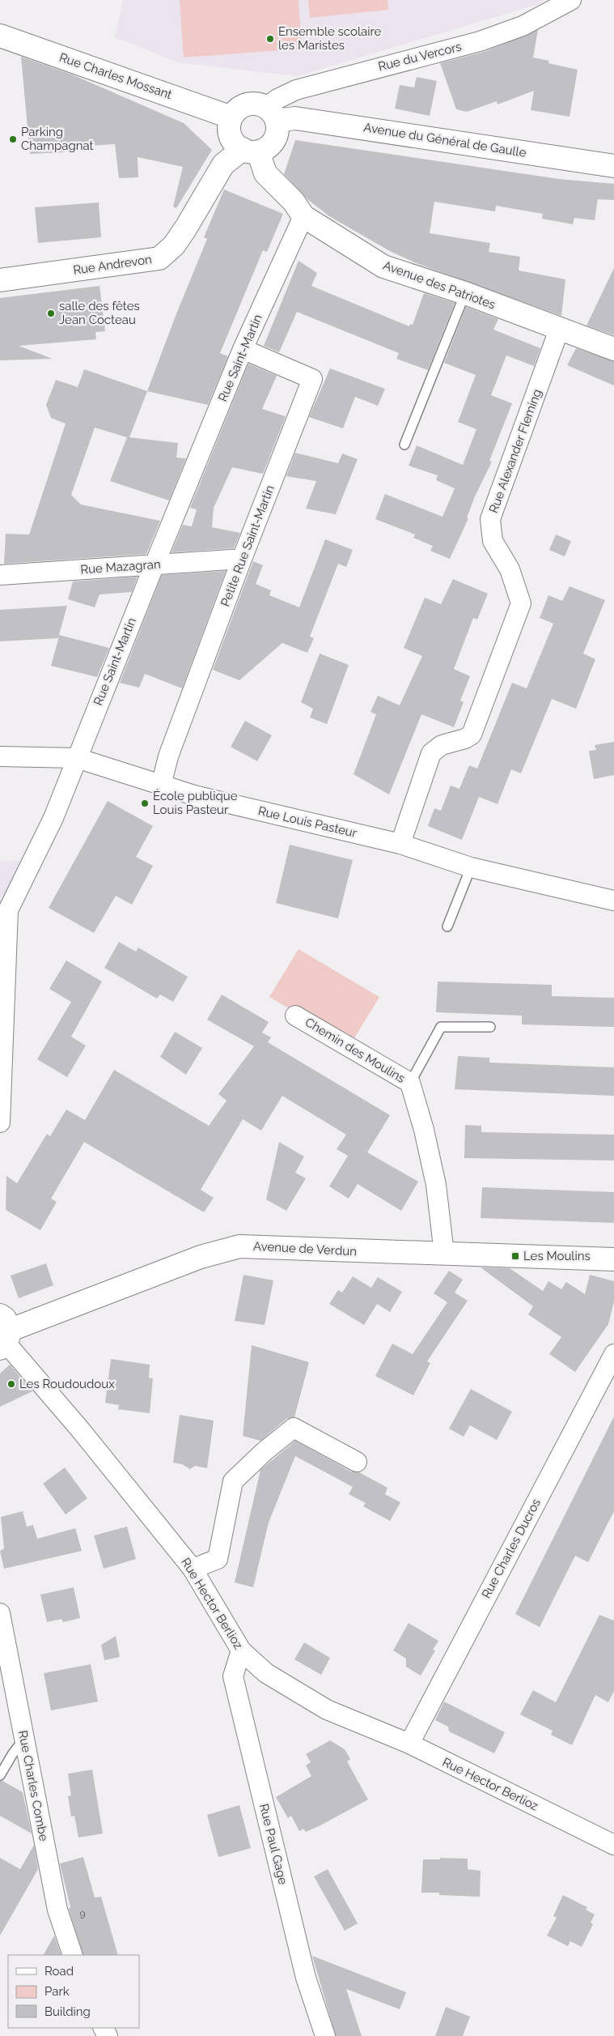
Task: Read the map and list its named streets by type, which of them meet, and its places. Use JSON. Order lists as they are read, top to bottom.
{
  "streets": {
    "street": [
      "Rue du Vercors",
      "Rue Charles Mossant",
      "Avenue du Général de Gaulle",
      "Rue Andrevon",
      "Avenue des Patriotes",
      "Rue Saint-Martin",
      "Rue Alexander Fleming",
      "Petite Rue Saint-Martin",
      "Rue Mazagran",
      "Rue Louis Pasteur",
      "Chemin des Moulins",
      "Avenue de Verdun",
      "Rue Charles Ducros",
      "Rue Hector Berlioz",
      "Rue Charles Combe",
      "Rue Paul Gage"
    ]
  },
  "crossings": [
    ["Rue du Vercors", "Rue Charles Mossant"],
    ["Rue du Vercors", "Avenue du Général de Gaulle"],
    ["Rue du Vercors", "Rue Andrevon"],
    ["Rue du Vercors", "Avenue des Patriotes"],
    ["Rue Charles Mossant", "Avenue du Général de Gaulle"],
    ["Rue Charles Mossant", "Rue Andrevon"],
    ["Rue Charles Mossant", "Avenue des Patriotes"],
    ["Avenue du Général de Gaulle", "Rue Andrevon"],
    ["Avenue du Général de Gaulle", "Avenue des Patriotes"],
    ["Rue Andrevon", "Avenue des Patriotes"],
    ["Avenue des Patriotes", "Rue Saint-Martin"],
    ["Avenue des Patriotes", "Rue Alexander Fleming"],
    ["Rue Saint-Martin", "Petite Rue Saint-Martin"],
    ["Rue Saint-Martin", "Rue Mazagran"],
    ["Rue Saint-Martin", "Rue Louis Pasteur"],
    ["Rue Alexander Fleming", "Rue Louis Pasteur"],
    ["Petite Rue Saint-Martin", "Rue Mazagran"],
    ["Petite Rue Saint-Martin", "Rue Louis Pasteur"],
    ["Chemin des Moulins", "Avenue de Verdun"],
    ["Avenue de Verdun", "Rue Hector Berlioz"],
    ["Rue Charles Ducros", "Rue Hector Berlioz"],
    ["Rue Hector Berlioz", "Rue Paul Gage"]
  ],
  "places": {
    "other": [
      "Ensemble scolaire les Maristes",
      "Parking Champagnat",
      "salle des fêtes Jean Cocteau",
      "École publique Louis Pasteur",
      "Les Roudoudoux"
    ],
    "transit": ["Les Moulins"]
  },
  "house_numbers": ["9"],
  "legend": ["Road", "Park", "Building"]
}
